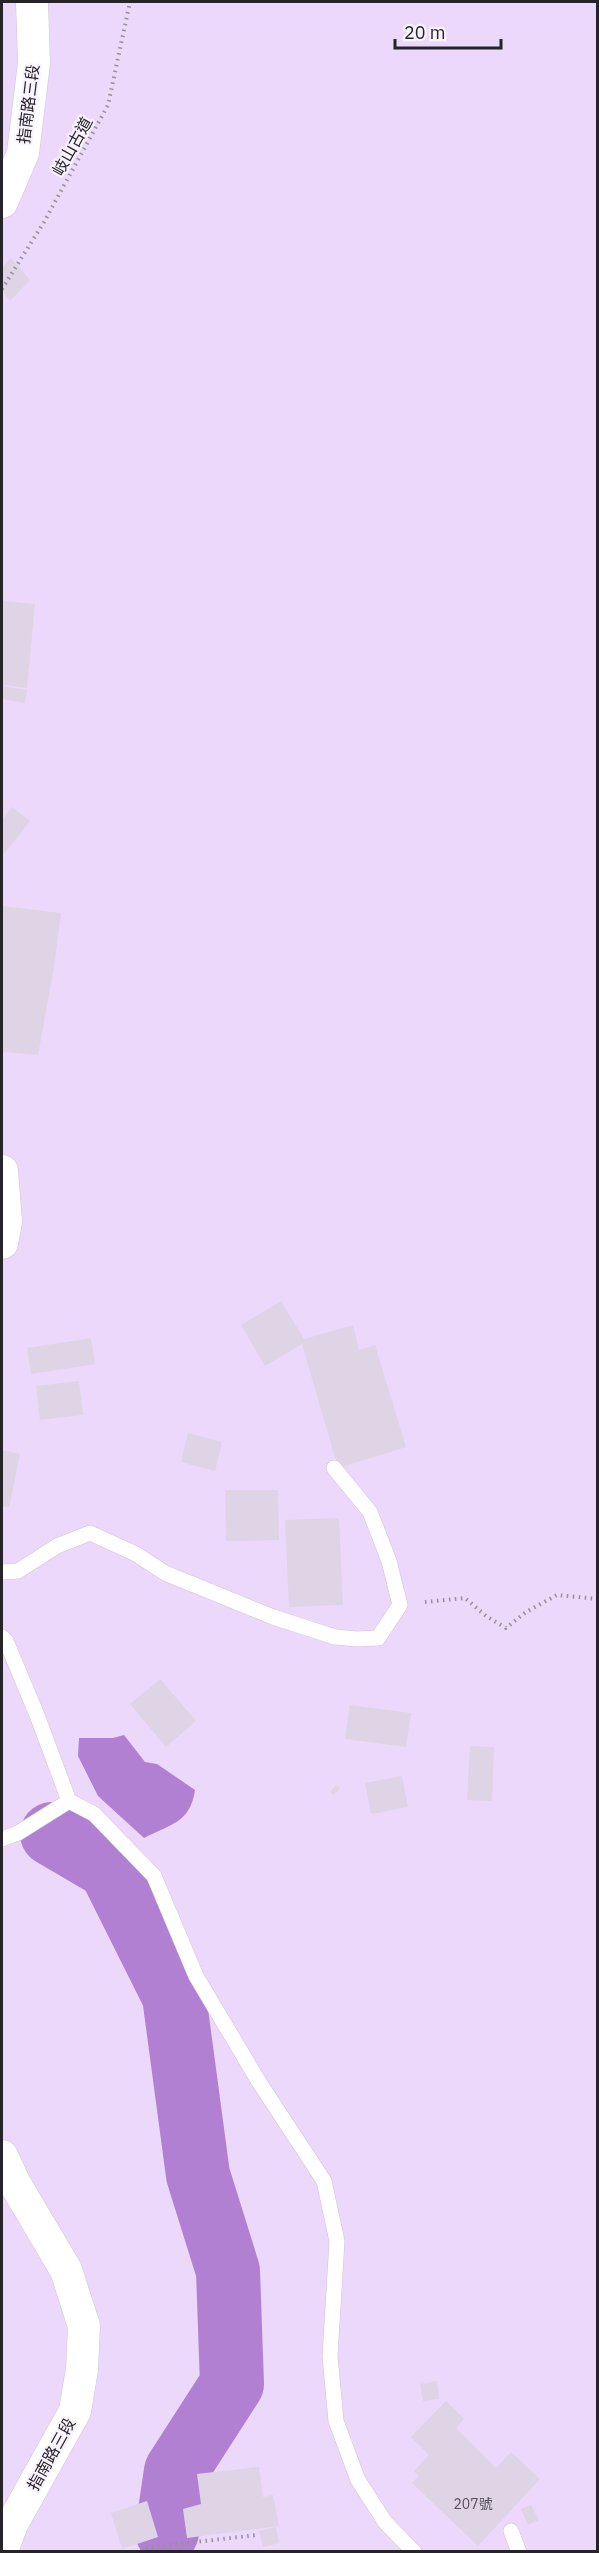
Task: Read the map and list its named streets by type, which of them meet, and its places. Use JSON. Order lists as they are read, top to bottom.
{
  "streets": {
    "street": ["指南路三段"],
    "path": ["岐山古道"]
  },
  "house_numbers": ["207號"],
  "scale_bar": "20 m"
}
